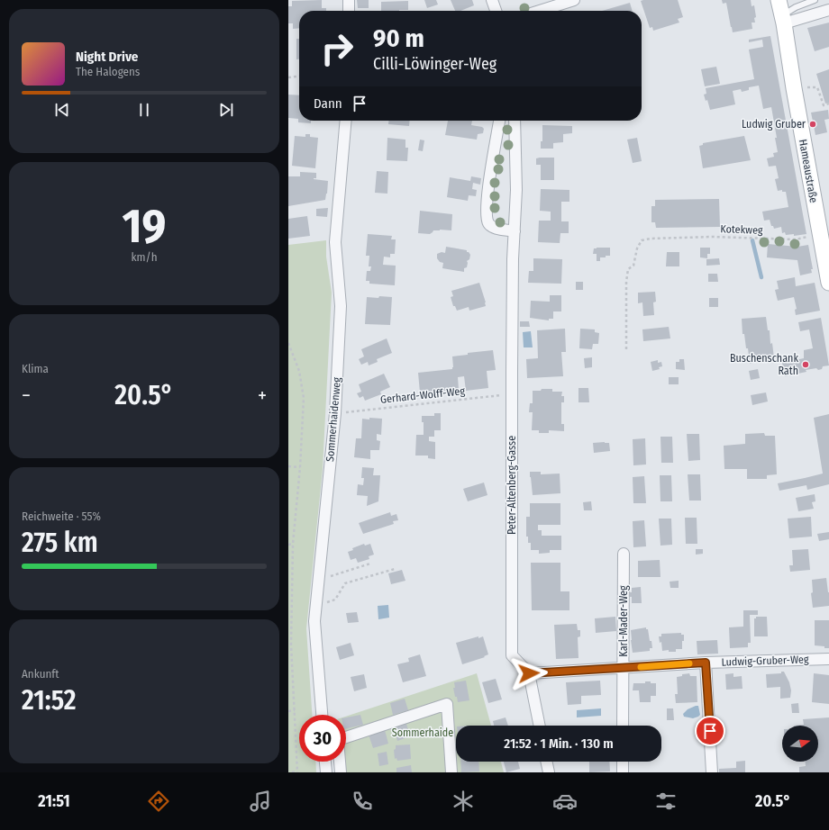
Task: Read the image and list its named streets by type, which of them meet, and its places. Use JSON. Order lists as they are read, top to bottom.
{
  "streets": {
    "main road": ["Hameaustraße"],
    "street": [
      "Sommerhaidenweg",
      "Peter-Altenberg-Gasse",
      "Karl-Mader-Weg",
      "Ludwig-Gruber-Weg"
    ],
    "path": ["Kotekweg", "Gerhard-Wolff-Weg"]
  },
  "crossings": [
    ["Hameaustraße", "Kotekweg"],
    ["Gerhard-Wolff-Weg", "Sommerhaidenweg"],
    ["Gerhard-Wolff-Weg", "Peter-Altenberg-Gasse"],
    ["Peter-Altenberg-Gasse", "Ludwig-Gruber-Weg"],
    ["Karl-Mader-Weg", "Ludwig-Gruber-Weg"]
  ],
  "parks": ["Sommerhaide"],
  "places": ["Ludwig Gruber", "Buschenschank Rath"],
  "north": "right",
  "page": {
    "turn": ["90 m", "Cilli-Löwinger-Weg"],
    "song": ["Night Drive", "The Halogens"],
    "then": "Dann",
    "tile": [
      ["19", "km/h"],
      "Klima",
      ["Reichweite · 55%", "275 km"],
      ["Ankunft", "21:52"]
    ],
    "heat": ["−", "20.5°", "+"],
    "limit": "30",
    "trip": "21:52 · 1 Min. · 130 m",
    "tabs": ["21:51", "20.5°"]
  }
}
